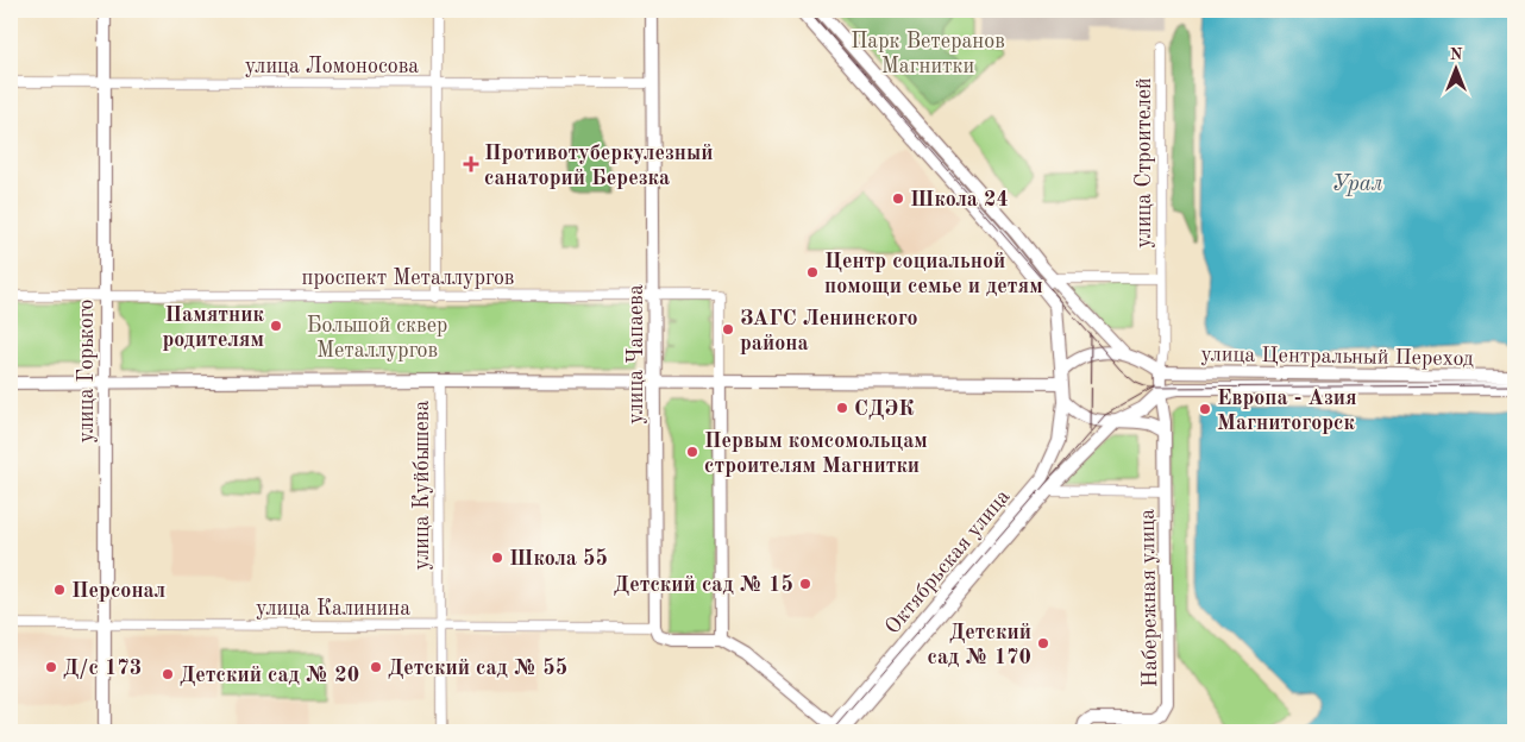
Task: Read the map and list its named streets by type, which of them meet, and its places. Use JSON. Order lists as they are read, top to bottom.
{
  "streets": {
    "street": [
      "улица Ломоносова",
      "улица Строителей",
      "проспект Металлургов",
      "улица Чапаева",
      "улица Центральный Переход",
      "улица Горького",
      "улица Куйбышева",
      "Октябрьская улица",
      "Набережная улица",
      "улица Калинина"
    ]
  },
  "crossings": [
    ["улица Ломоносова", "улица Чапаева"],
    ["улица Ломоносова", "улица Горького"],
    ["улица Строителей", "улица Центральный Переход"],
    ["улица Строителей", "Октябрьская улица"],
    ["улица Строителей", "Набережная улица"],
    ["проспект Металлургов", "улица Чапаева"],
    ["проспект Металлургов", "улица Горького"],
    ["улица Чапаева", "улица Калинина"],
    ["улица Центральный Переход", "Октябрьская улица"],
    ["улица Центральный Переход", "Набережная улица"],
    ["улица Горького", "улица Калинина"],
    ["улица Куйбышева", "улица Калинина"],
    ["Октябрьская улица", "Набережная улица"]
  ],
  "water": ["Урал"],
  "parks": ["Парк Ветеранов Магнитки", "Большой сквер Металлургов"],
  "places": {
    "health": ["Противотуберкулезный санаторий Березка"],
    "other": [
      "Школа 24",
      "Центр социальной помощи семье и детям",
      "Памятник родителям",
      "ЗАГС Ленинского района",
      "СДЭК",
      "Европа - Азия Магнитогорск",
      "Первым комсомольцам строителям Магнитки",
      "Школа 55",
      "Детский сад № 15",
      "Персонал",
      "Детский сад № 170",
      "Д/с 173",
      "Детский сад № 55",
      "Детский сад № 20"
    ]
  },
  "north": "top"
}
